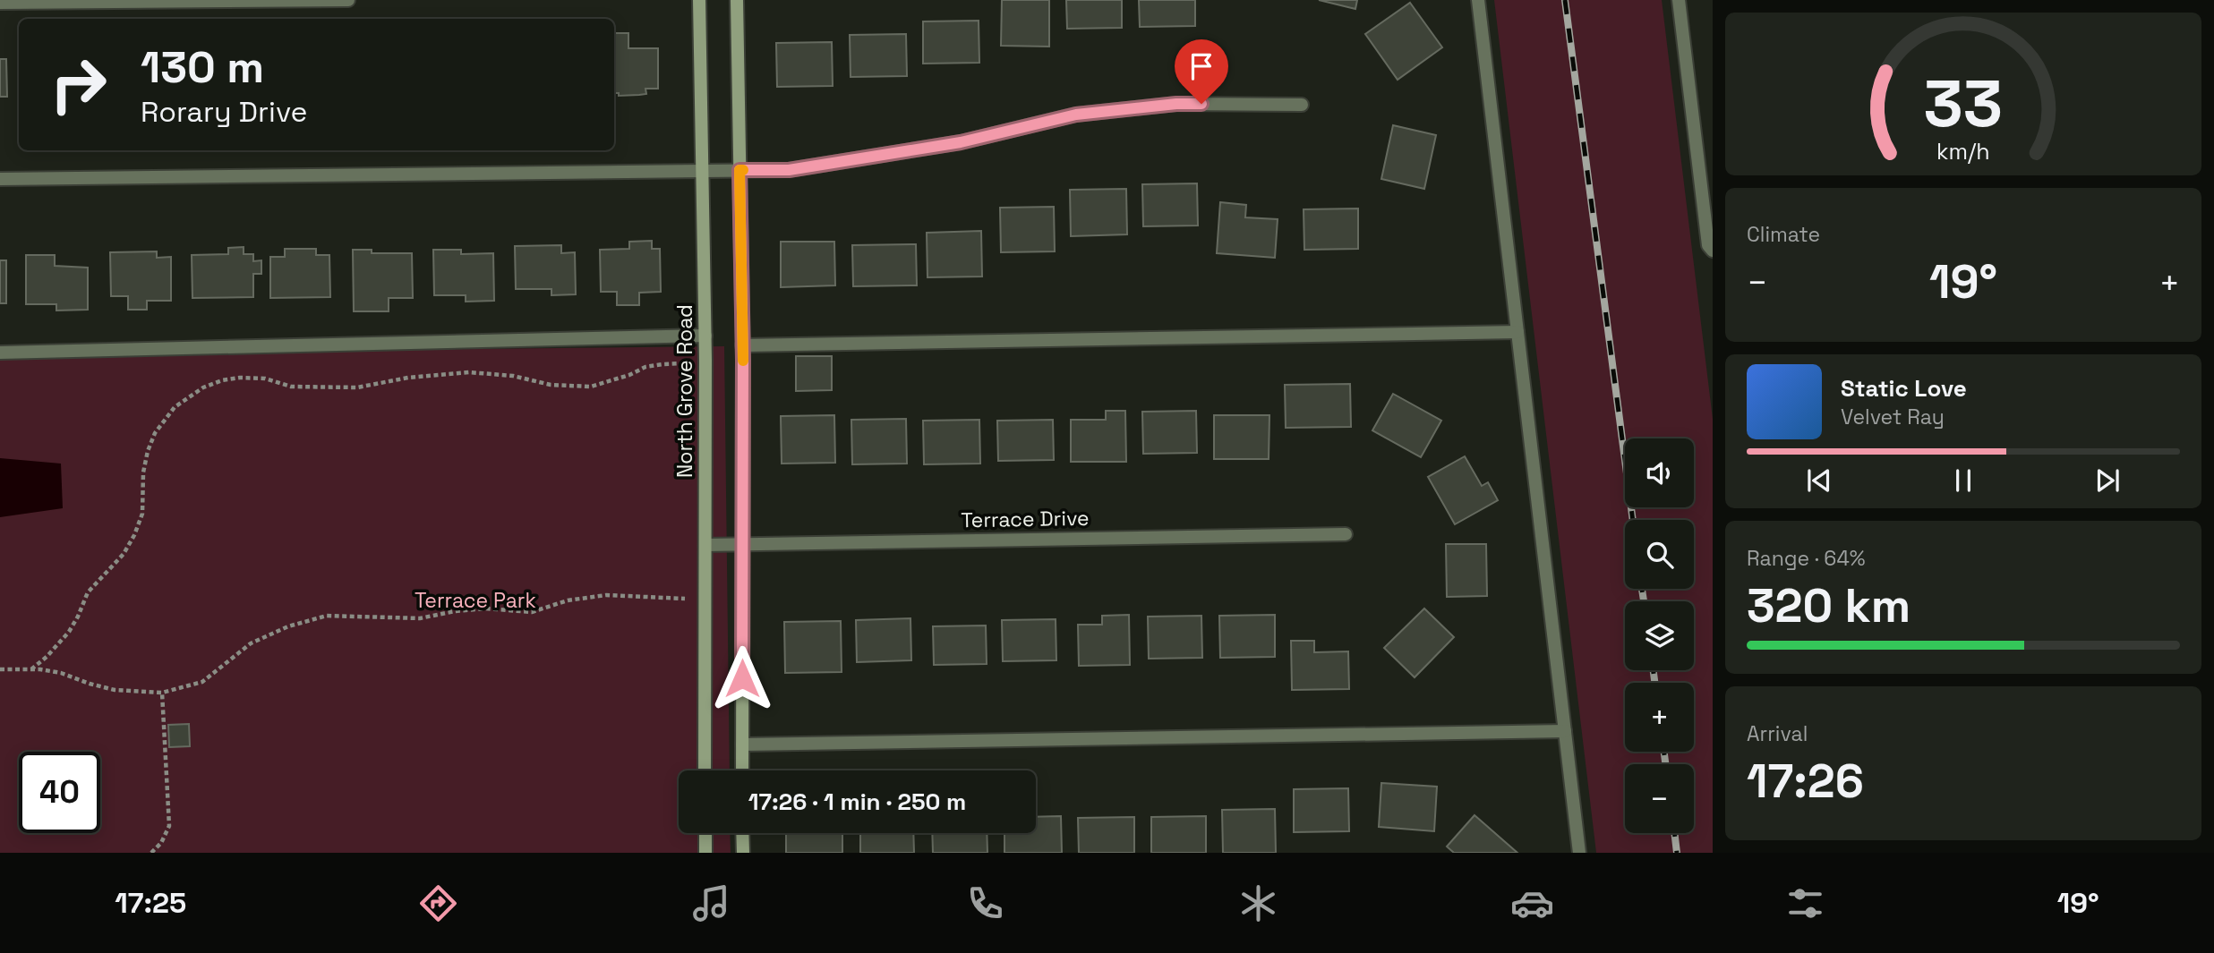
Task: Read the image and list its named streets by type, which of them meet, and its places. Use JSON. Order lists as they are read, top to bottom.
{
  "streets": {
    "street": ["North Grove Road", "Terrace Drive"]
  },
  "crossings": [
    ["North Grove Road", "Terrace Drive"]
  ],
  "parks": ["Terrace Park"],
  "page": {
    "turn": ["130 m", "Rorary Drive"],
    "tile": [
      "Climate",
      ["Range · 64%", "320 km"],
      ["Arrival", "17:26"]
    ],
    "heat": ["−", "19°", "+"],
    "song": ["Static Love", "Velvet Ray"],
    "map_buttons": ["+", "−"],
    "limit": "40",
    "trip": "17:26 · 1 min · 250 m",
    "tabs": ["17:25", "19°"],
    "gauge": ["33", "km/h"]
  }
}
